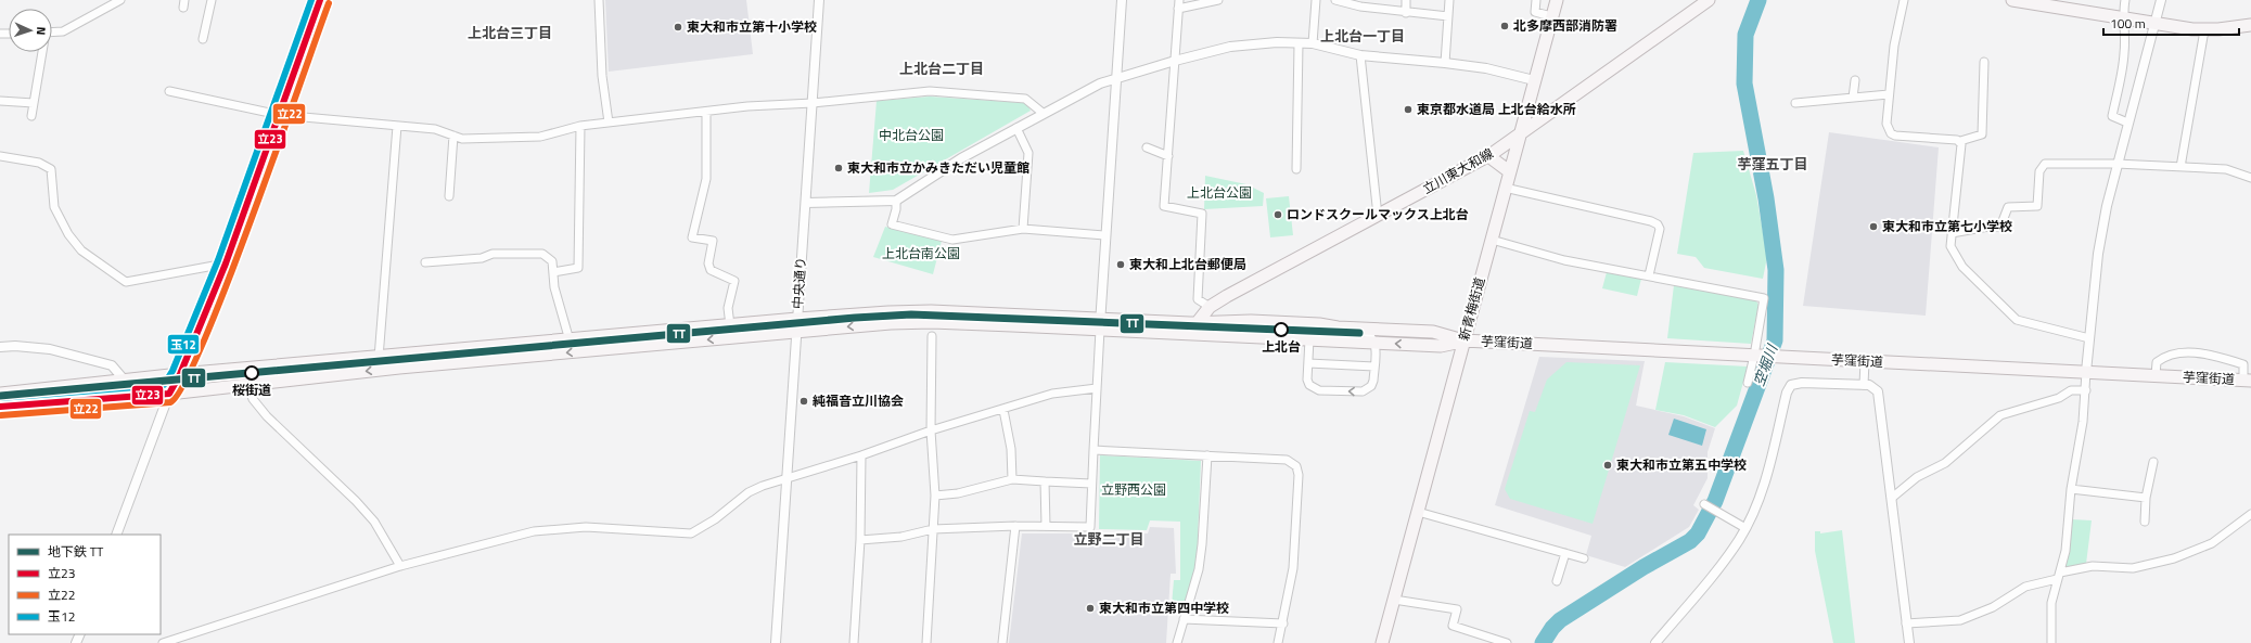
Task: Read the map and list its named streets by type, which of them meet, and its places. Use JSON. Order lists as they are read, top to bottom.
{
  "streets": {
    "main road": ["立川東大和線", "新青梅街道", "芋窪街道"],
    "street": ["中央通り"]
  },
  "crossings": [
    ["立川東大和線", "新青梅街道"],
    ["立川東大和線", "芋窪街道"],
    ["中央通り", "芋窪街道"],
    ["新青梅街道", "芋窪街道"]
  ],
  "districts": [
    "上北台三丁目",
    "上北台一丁目",
    "上北台二丁目",
    "芋窪五丁目",
    "立野二丁目"
  ],
  "water": ["空堀川"],
  "parks": [
    "中北台公園",
    "上北台公園",
    "上北台南公園",
    "立野西公園"
  ],
  "places": [
    "北多摩西部消防署",
    "東大和市立第十小学校",
    "東京都水道局 上北台給水所",
    "東大和市立かみきただい児童館",
    "ロンドスクールマックス上北台",
    "東大和市立第七小学校",
    "東大和上北台郵便局",
    "上北台",
    "桜街道",
    "純福音立川協会",
    "東大和市立第五中学校",
    "東大和市立第四中学校"
  ],
  "lines": [
    "transit line 立23",
    "transit line 玉12",
    "transit line 立22",
    "metro line TT"
  ],
  "legend": [
    "地下鉄 TT",
    "立23",
    "立22",
    "玉12"
  ],
  "scale_bar": "100 m",
  "north": "right"
}
